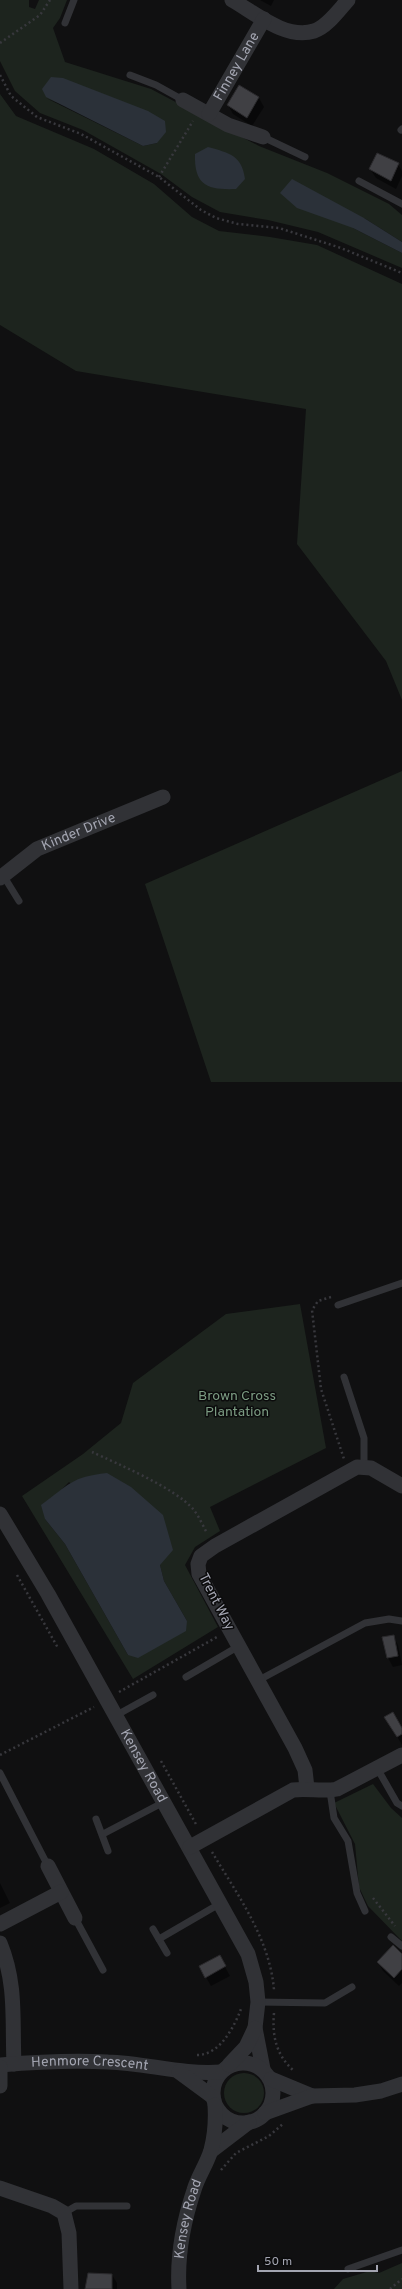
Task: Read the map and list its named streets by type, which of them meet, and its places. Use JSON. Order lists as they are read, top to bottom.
{
  "streets": {
    "street": [
      "Finney Lane",
      "Kinder Drive",
      "Trent Way",
      "Kensey Road",
      "Henmore Crescent"
    ]
  },
  "crossings": [
    ["Kensey Road", "Henmore Crescent"]
  ],
  "parks": ["Brown Cross Plantation"],
  "scale_bar": "50 m"
}
